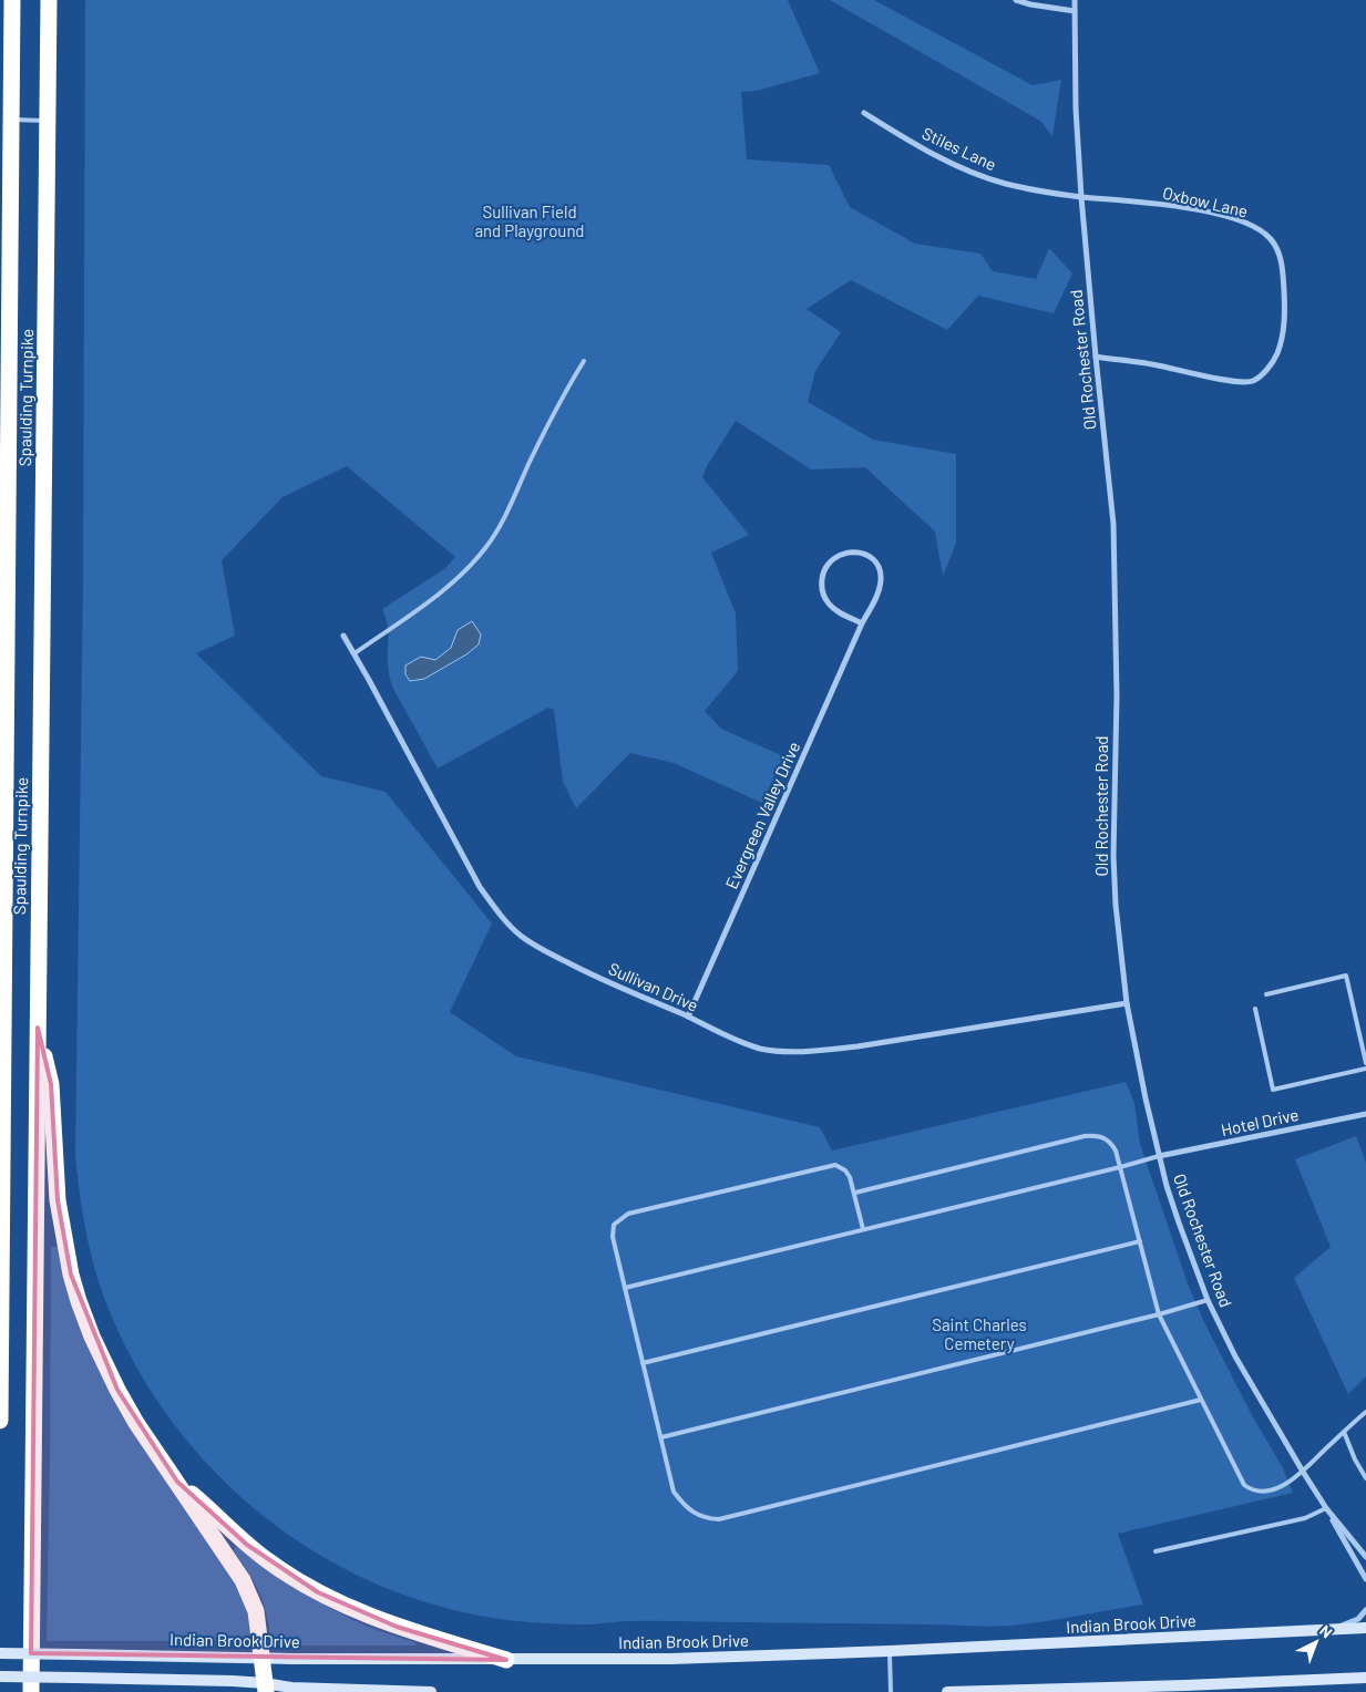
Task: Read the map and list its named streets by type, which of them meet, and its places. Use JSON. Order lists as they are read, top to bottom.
{
  "streets": {
    "highway": ["Spaulding Turnpike"],
    "main road": ["Indian Brook Drive"],
    "street": [
      "Stiles Lane",
      "Oxbow Lane",
      "Old Rochester Road",
      "Evergreen Valley Drive",
      "Sullivan Drive",
      "Hotel Drive"
    ]
  },
  "crossings": [
    ["Stiles Lane", "Oxbow Lane"],
    ["Stiles Lane", "Old Rochester Road"],
    ["Oxbow Lane", "Old Rochester Road"],
    ["Old Rochester Road", "Sullivan Drive"],
    ["Old Rochester Road", "Hotel Drive"],
    ["Evergreen Valley Drive", "Sullivan Drive"]
  ],
  "parks": ["Sullivan Field and Playground", "Saint Charles Cemetery"],
  "north": "top right"
}
